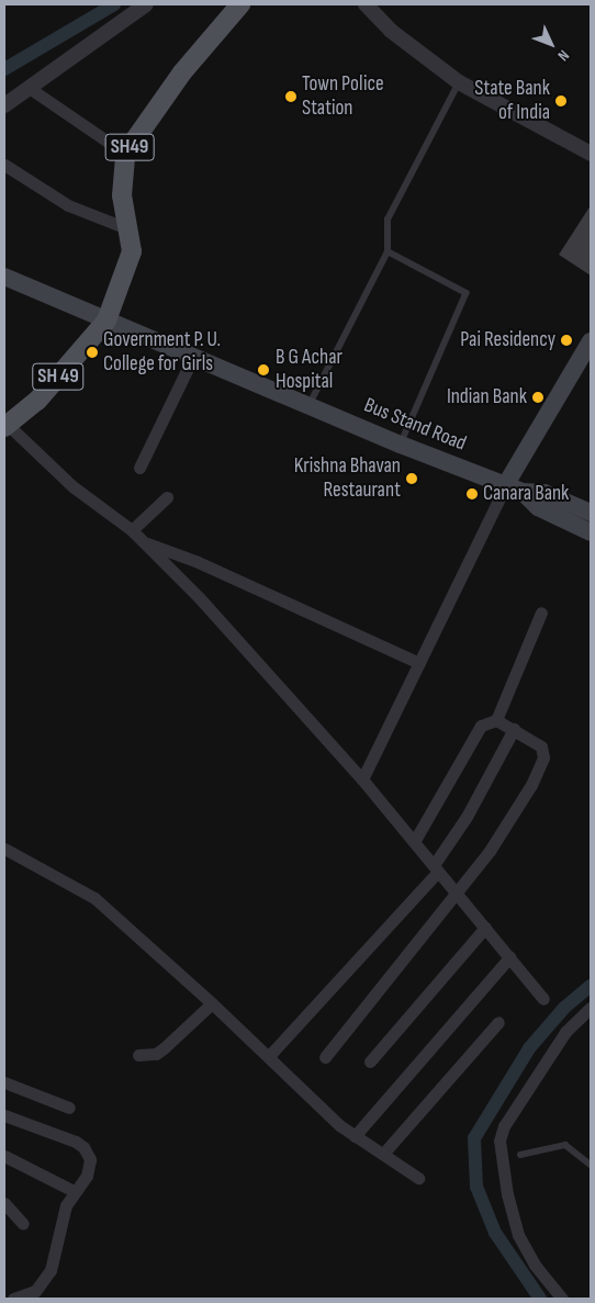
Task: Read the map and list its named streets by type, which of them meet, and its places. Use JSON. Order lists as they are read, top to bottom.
{
  "streets": {
    "main road": ["SH49", "SH 49", "Bus Stand Road"]
  },
  "crossings": [
    ["SH49", "SH 49"],
    ["SH49", "Bus Stand Road"],
    ["SH 49", "Bus Stand Road"]
  ],
  "places": [
    "Town Police Station",
    "State Bank of India",
    "Pai Residency",
    "Government P. U. College for Girls",
    "B G Achar Hospital",
    "Indian Bank",
    "Krishna Bhavan Restaurant",
    "Canara Bank"
  ],
  "north": "bottom right"
}
